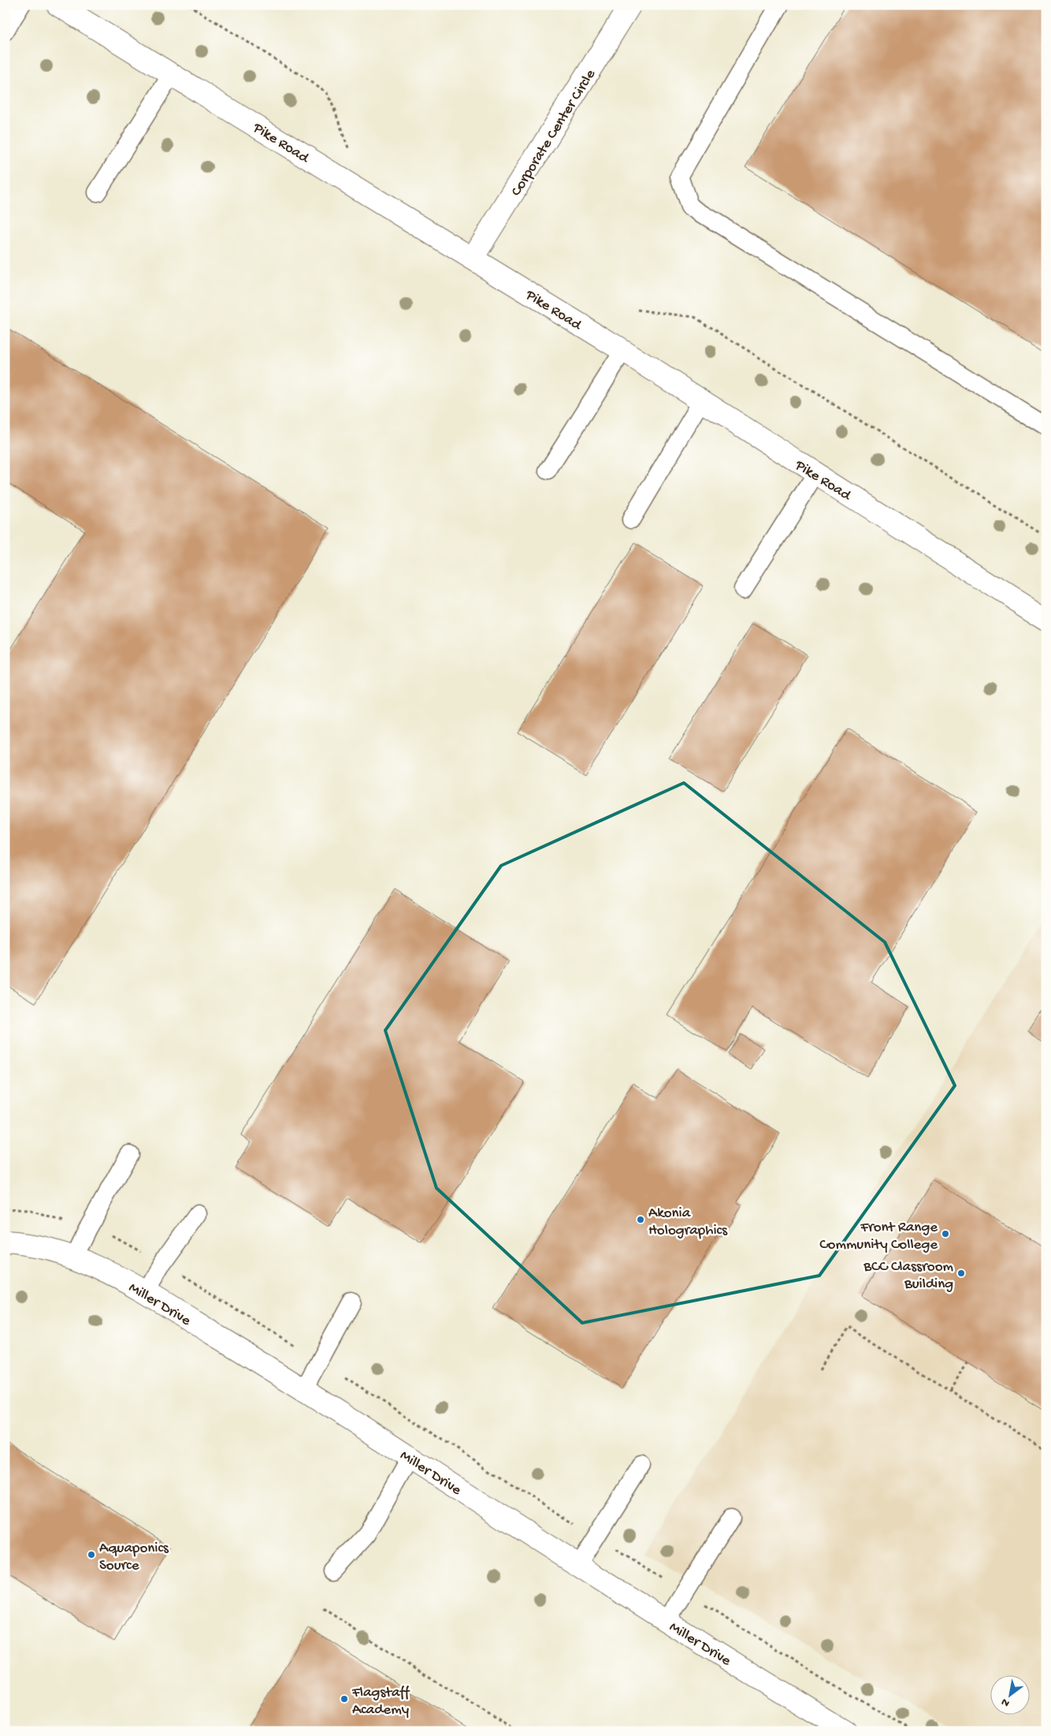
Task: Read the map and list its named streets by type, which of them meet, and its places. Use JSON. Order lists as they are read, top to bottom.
{
  "streets": {
    "street": ["Corporate Center Circle", "Pike Road", "Miller Drive"]
  },
  "crossings": [
    ["Corporate Center Circle", "Pike Road"]
  ],
  "places": [
    "Akonia Holographics",
    "Front Range Community College",
    "BCC Classroom Building",
    "Aquaponics Source",
    "Flagstaff Academy"
  ],
  "north": "bottom left"
}
